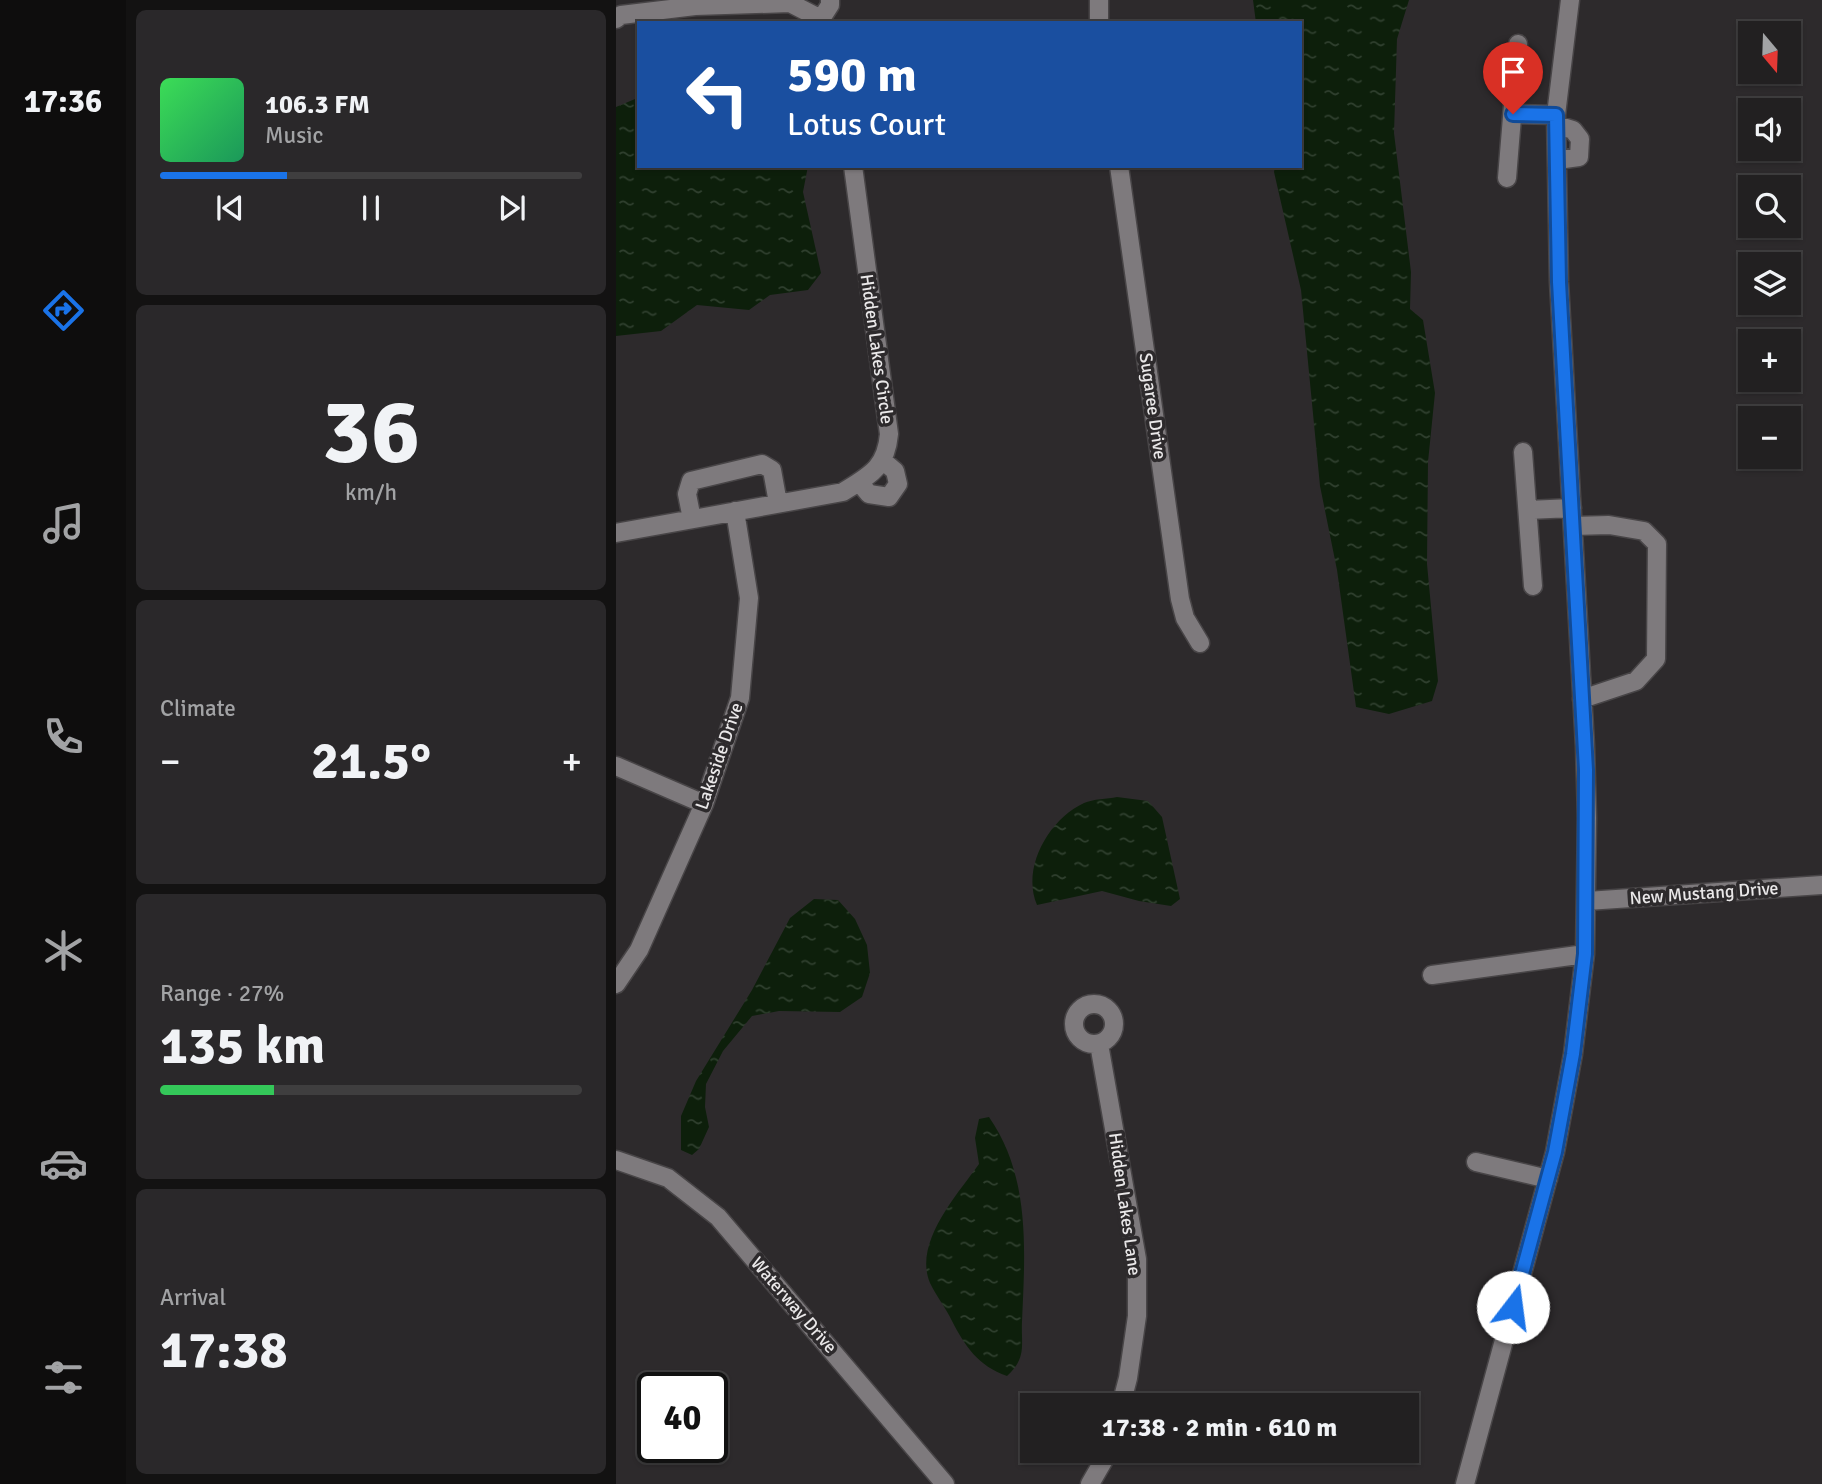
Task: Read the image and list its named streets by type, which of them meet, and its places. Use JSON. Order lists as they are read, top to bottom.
{
  "streets": {
    "street": [
      "Hidden Lakes Circle",
      "Sugaree Drive",
      "Lakeside Drive",
      "New Mustang Drive",
      "Hidden Lakes Lane",
      "Waterway Drive"
    ]
  },
  "north": "bottom",
  "page": {
    "tabs": "17:36",
    "map_buttons": ["+", "−"],
    "turn": ["590 m", "Lotus Court"],
    "song": ["106.3 FM", "Music"],
    "tile": [
      ["36", "km/h"],
      "Climate",
      ["Range · 27%", "135 km"],
      ["Arrival", "17:38"]
    ],
    "heat": ["−", "21.5°", "+"],
    "limit": "40",
    "trip": "17:38 · 2 min · 610 m"
  }
}
